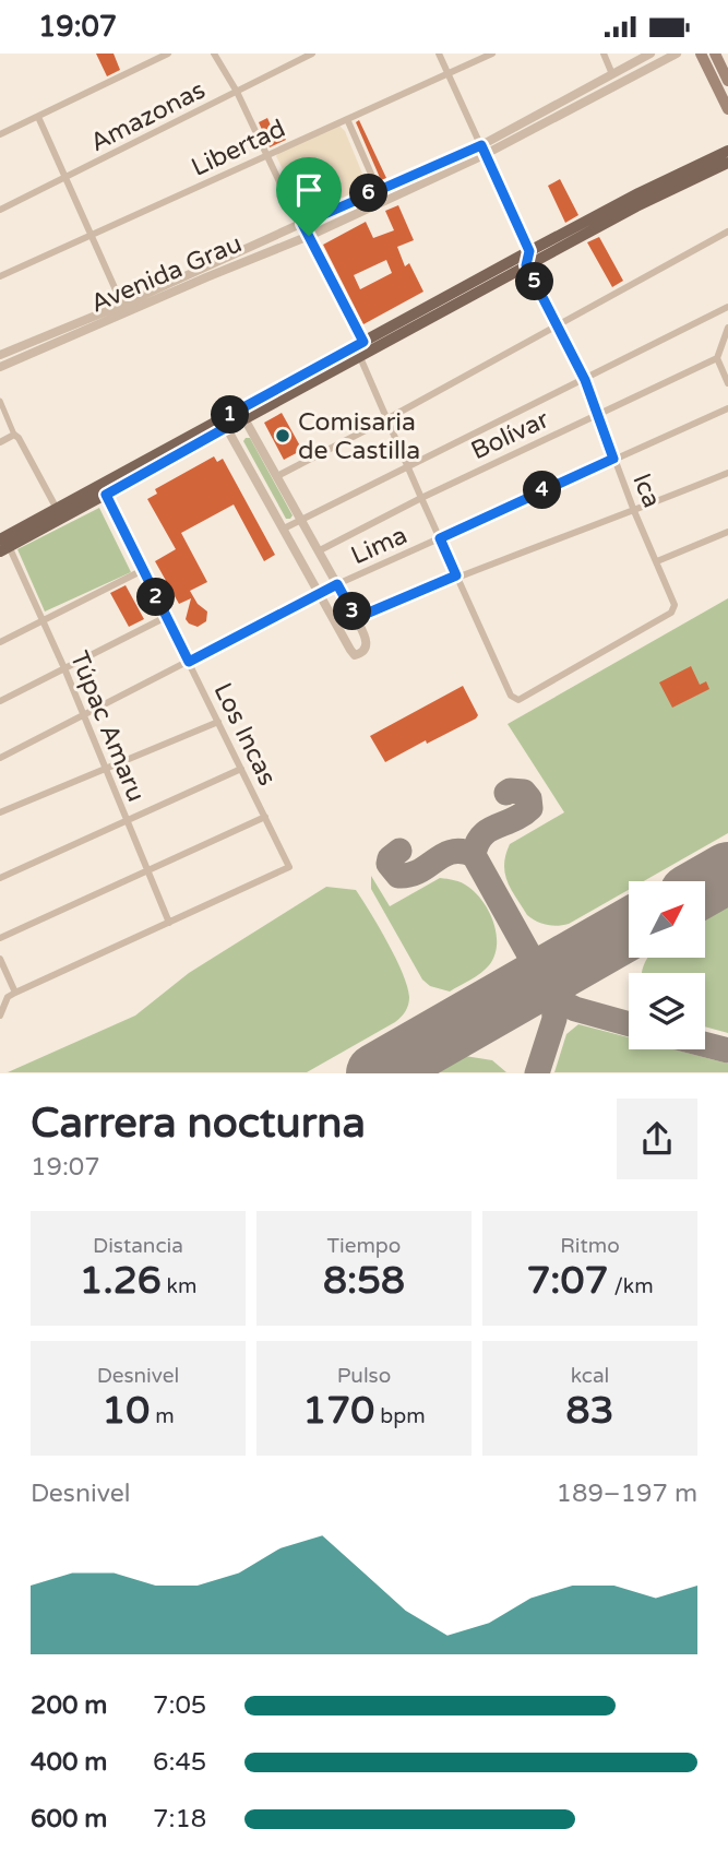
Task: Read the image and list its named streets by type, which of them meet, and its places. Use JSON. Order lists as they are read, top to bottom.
{
  "streets": {
    "street": [
      "Amazonas",
      "Libertad",
      "Avenida Grau",
      "Bolívar",
      "Ica",
      "Lima",
      "Túpac Amaru",
      "Los Incas"
    ]
  },
  "crossings": [
    ["Bolívar", "Ica"],
    ["Ica", "Lima"],
    ["Lima", "Túpac Amaru"],
    ["Lima", "Los Incas"],
    ["Túpac Amaru", "Los Incas"]
  ],
  "places": ["Comisaria de Castilla"],
  "north": "top right",
  "page": {
    "status": "19:07",
    "pins": [
      "6",
      "5",
      "1",
      "4",
      "2",
      "3"
    ],
    "heading": ["Carrera nocturna", "19:07"],
    "stats": [
      ["Distancia", "1.26 km"],
      ["Tiempo", "8:58"],
      ["Ritmo", "7:07 /km"],
      ["Desnivel", "10 m"],
      ["Pulso", "170 bpm"],
      ["kcal", "83"]
    ],
    "chart": ["Desnivel", "189–197 m"],
    "list": [
      {
        "name": "200 m",
        "note": "7:05"
      },
      {
        "name": "400 m",
        "note": "6:45"
      },
      {
        "name": "600 m",
        "note": "7:18"
      }
    ]
  }
}
